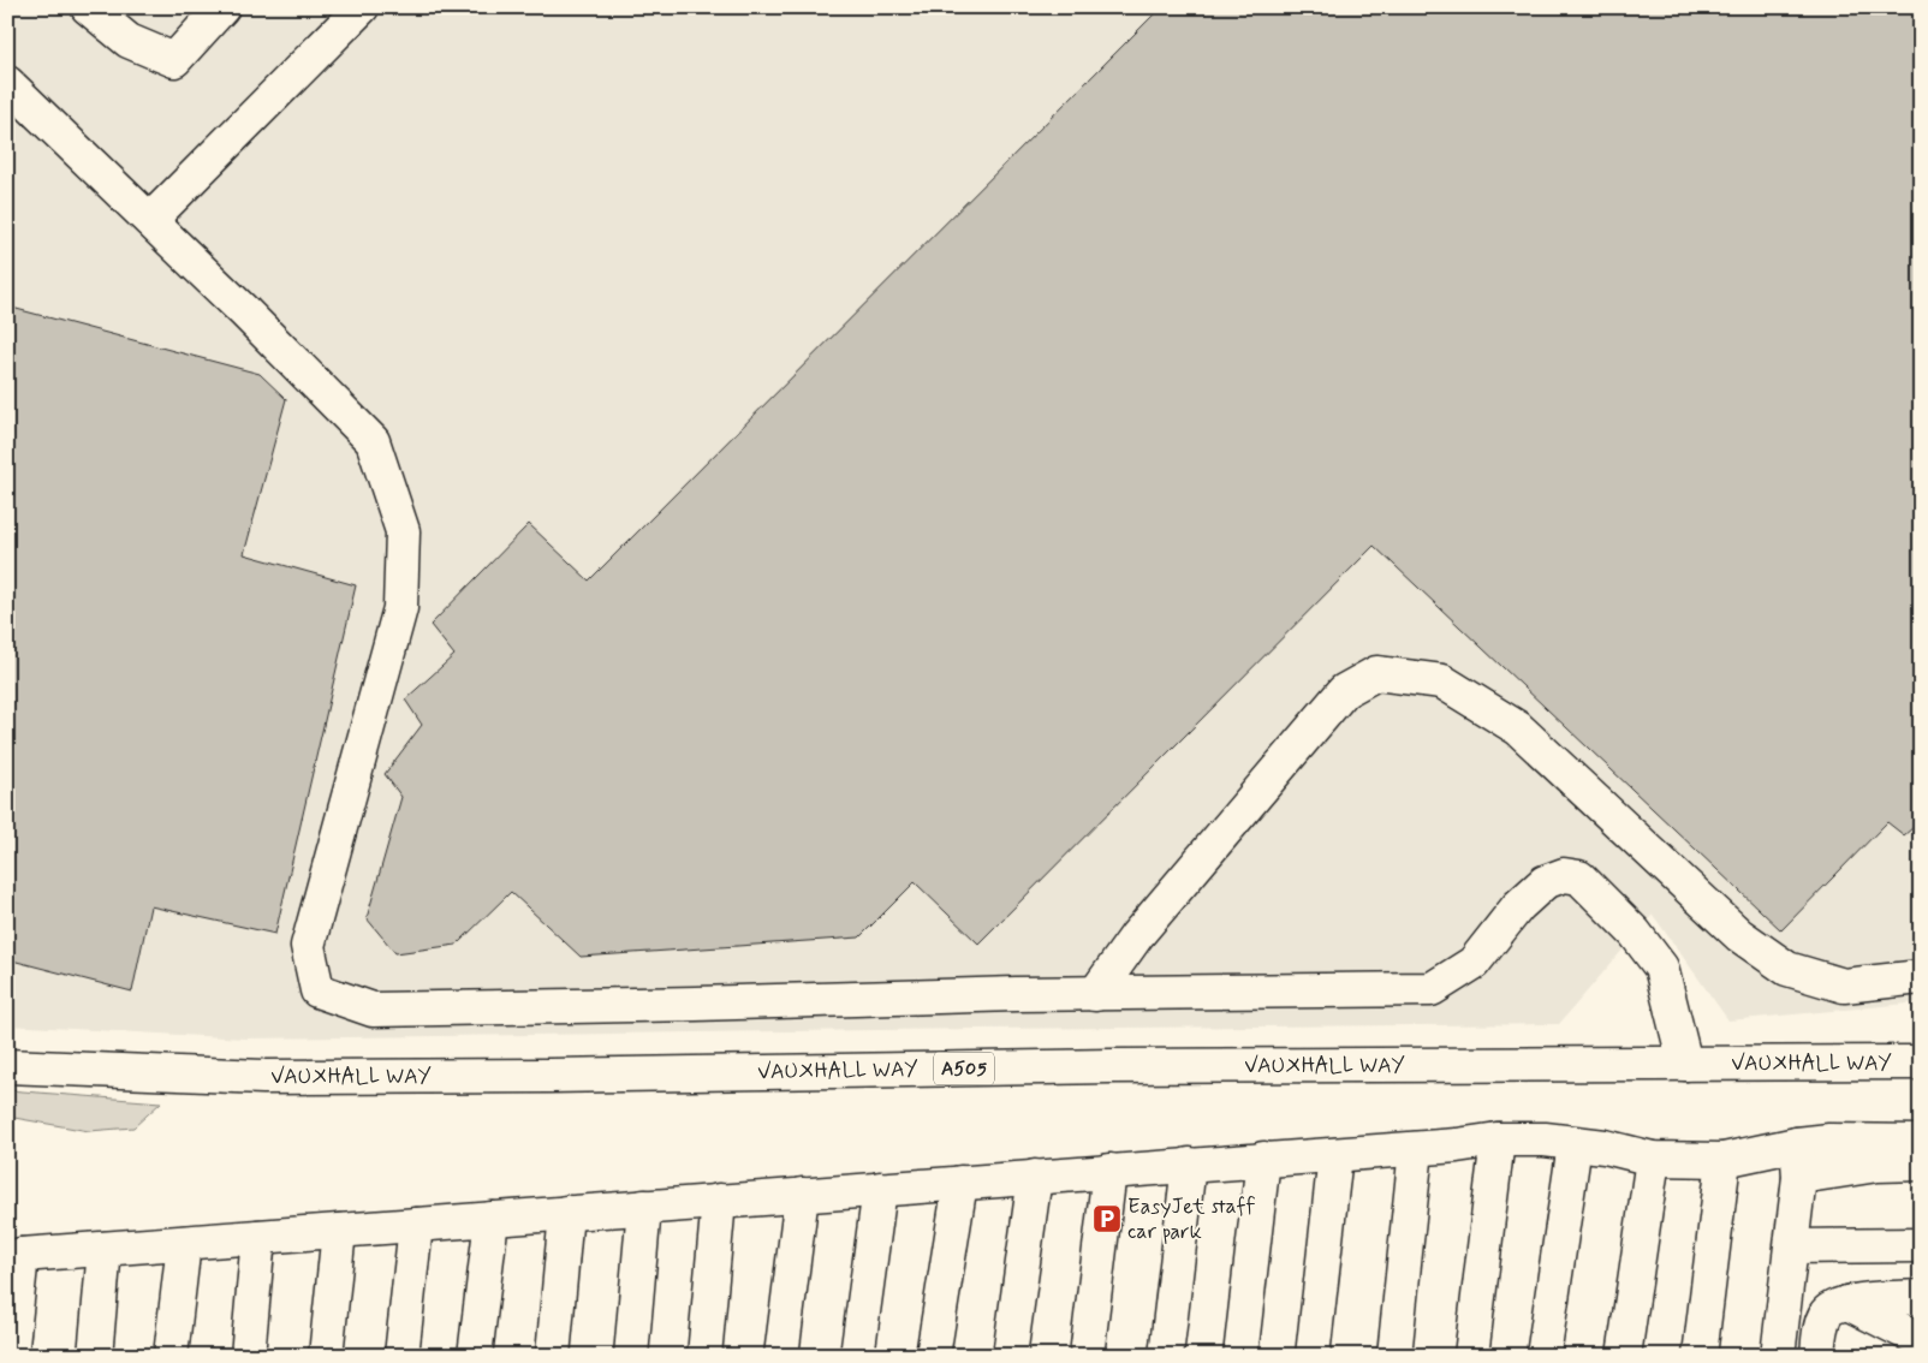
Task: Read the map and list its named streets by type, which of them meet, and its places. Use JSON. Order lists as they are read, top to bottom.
{
  "streets": {
    "main road": ["VAUXHALL WAY", "A505"]
  },
  "places": {
    "parking": ["EasyJet staff car park"]
  }
}
